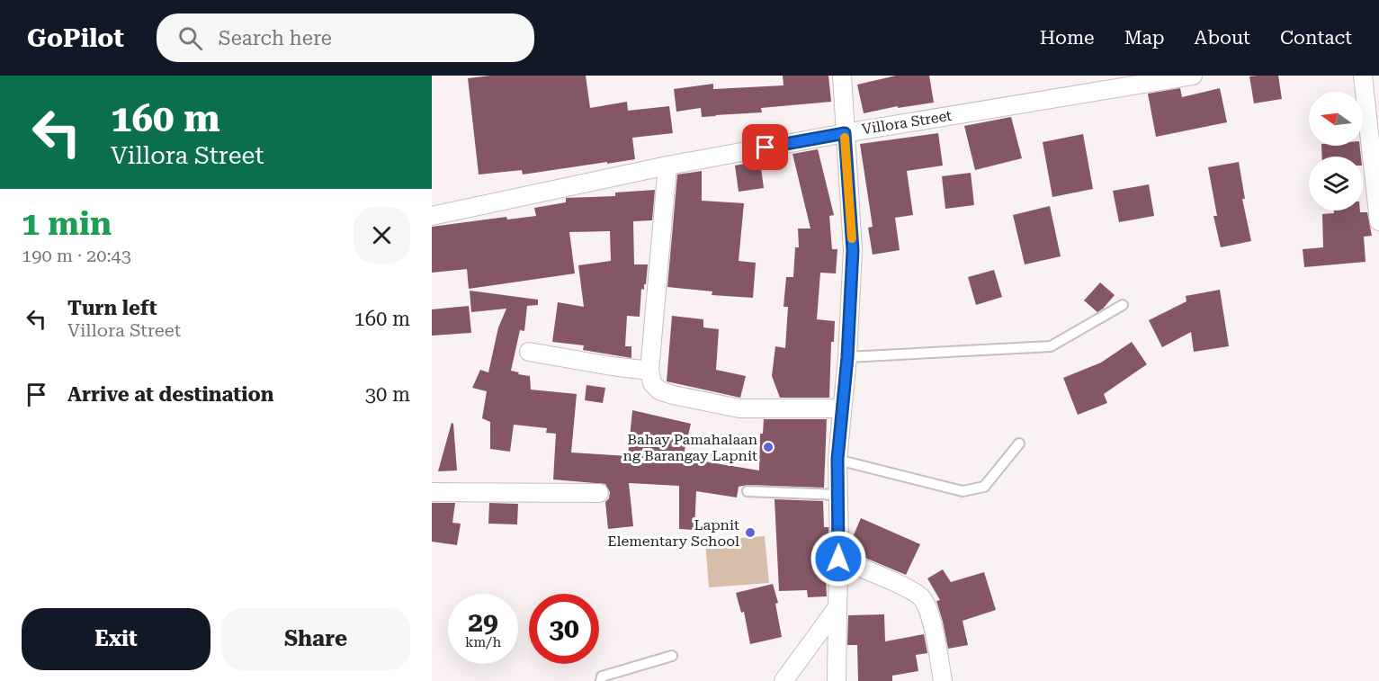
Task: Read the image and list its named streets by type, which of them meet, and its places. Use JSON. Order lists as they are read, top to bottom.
{
  "streets": {
    "street": ["Villora Street"]
  },
  "places": ["Bahay Pamahalaan ng Barangay Lapnit", "Lapnit Elementary School"],
  "north": "left",
  "page": {
    "header": "GoPilot",
    "search": "Search here",
    "nav": [
      "Home",
      "Map",
      "About",
      "Contact"
    ],
    "turn": ["160 m", "Villora Street"],
    "heading": ["1 min", "190 m · 20:43"],
    "list": [
      {
        "name": "Turn left",
        "note": "Villora Street",
        "value": "160 m"
      },
      {
        "name": "Arrive at destination",
        "value": "30 m"
      }
    ],
    "speed": "29 km/h",
    "limit": "30",
    "buttons": ["Exit", "Share"]
  }
}
